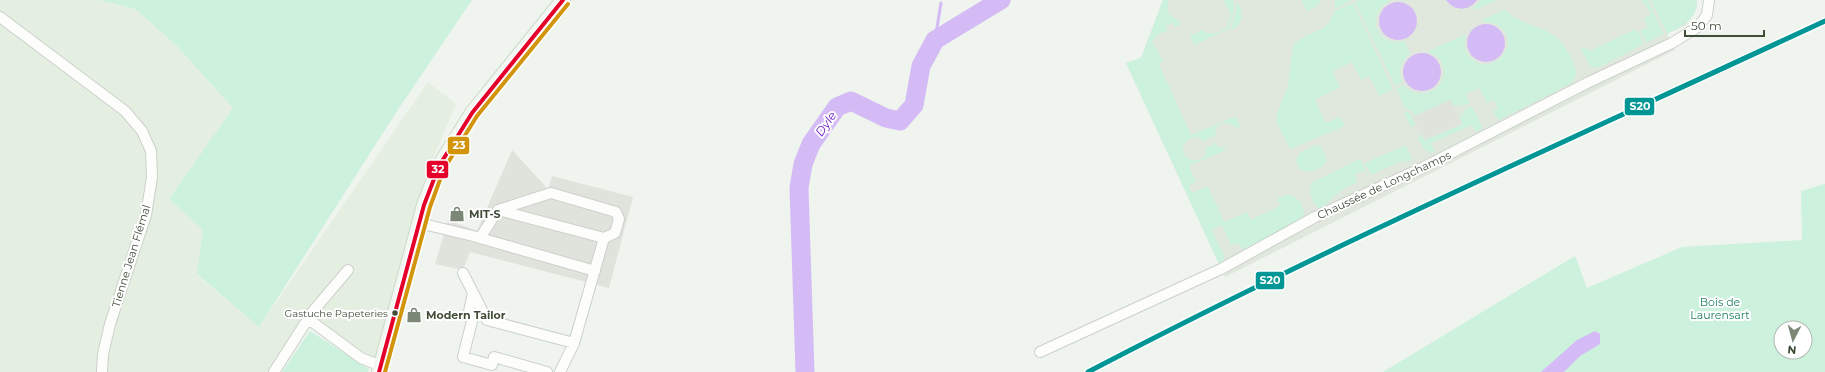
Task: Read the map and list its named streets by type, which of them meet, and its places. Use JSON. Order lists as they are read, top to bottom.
{
  "streets": {
    "street": ["Chaussée de Longchamps", "Tienne Jean Flémal"]
  },
  "water": ["Dyle"],
  "parks": ["Bois de Laurensart"],
  "places": {
    "shop": ["MIT-S", "Modern Tailor"],
    "other": ["Gastuche Papeteries"]
  },
  "lines": ["transit line 32", "transit line 23", "transit line S20"],
  "scale_bar": "50 m",
  "north": "bottom"
}
